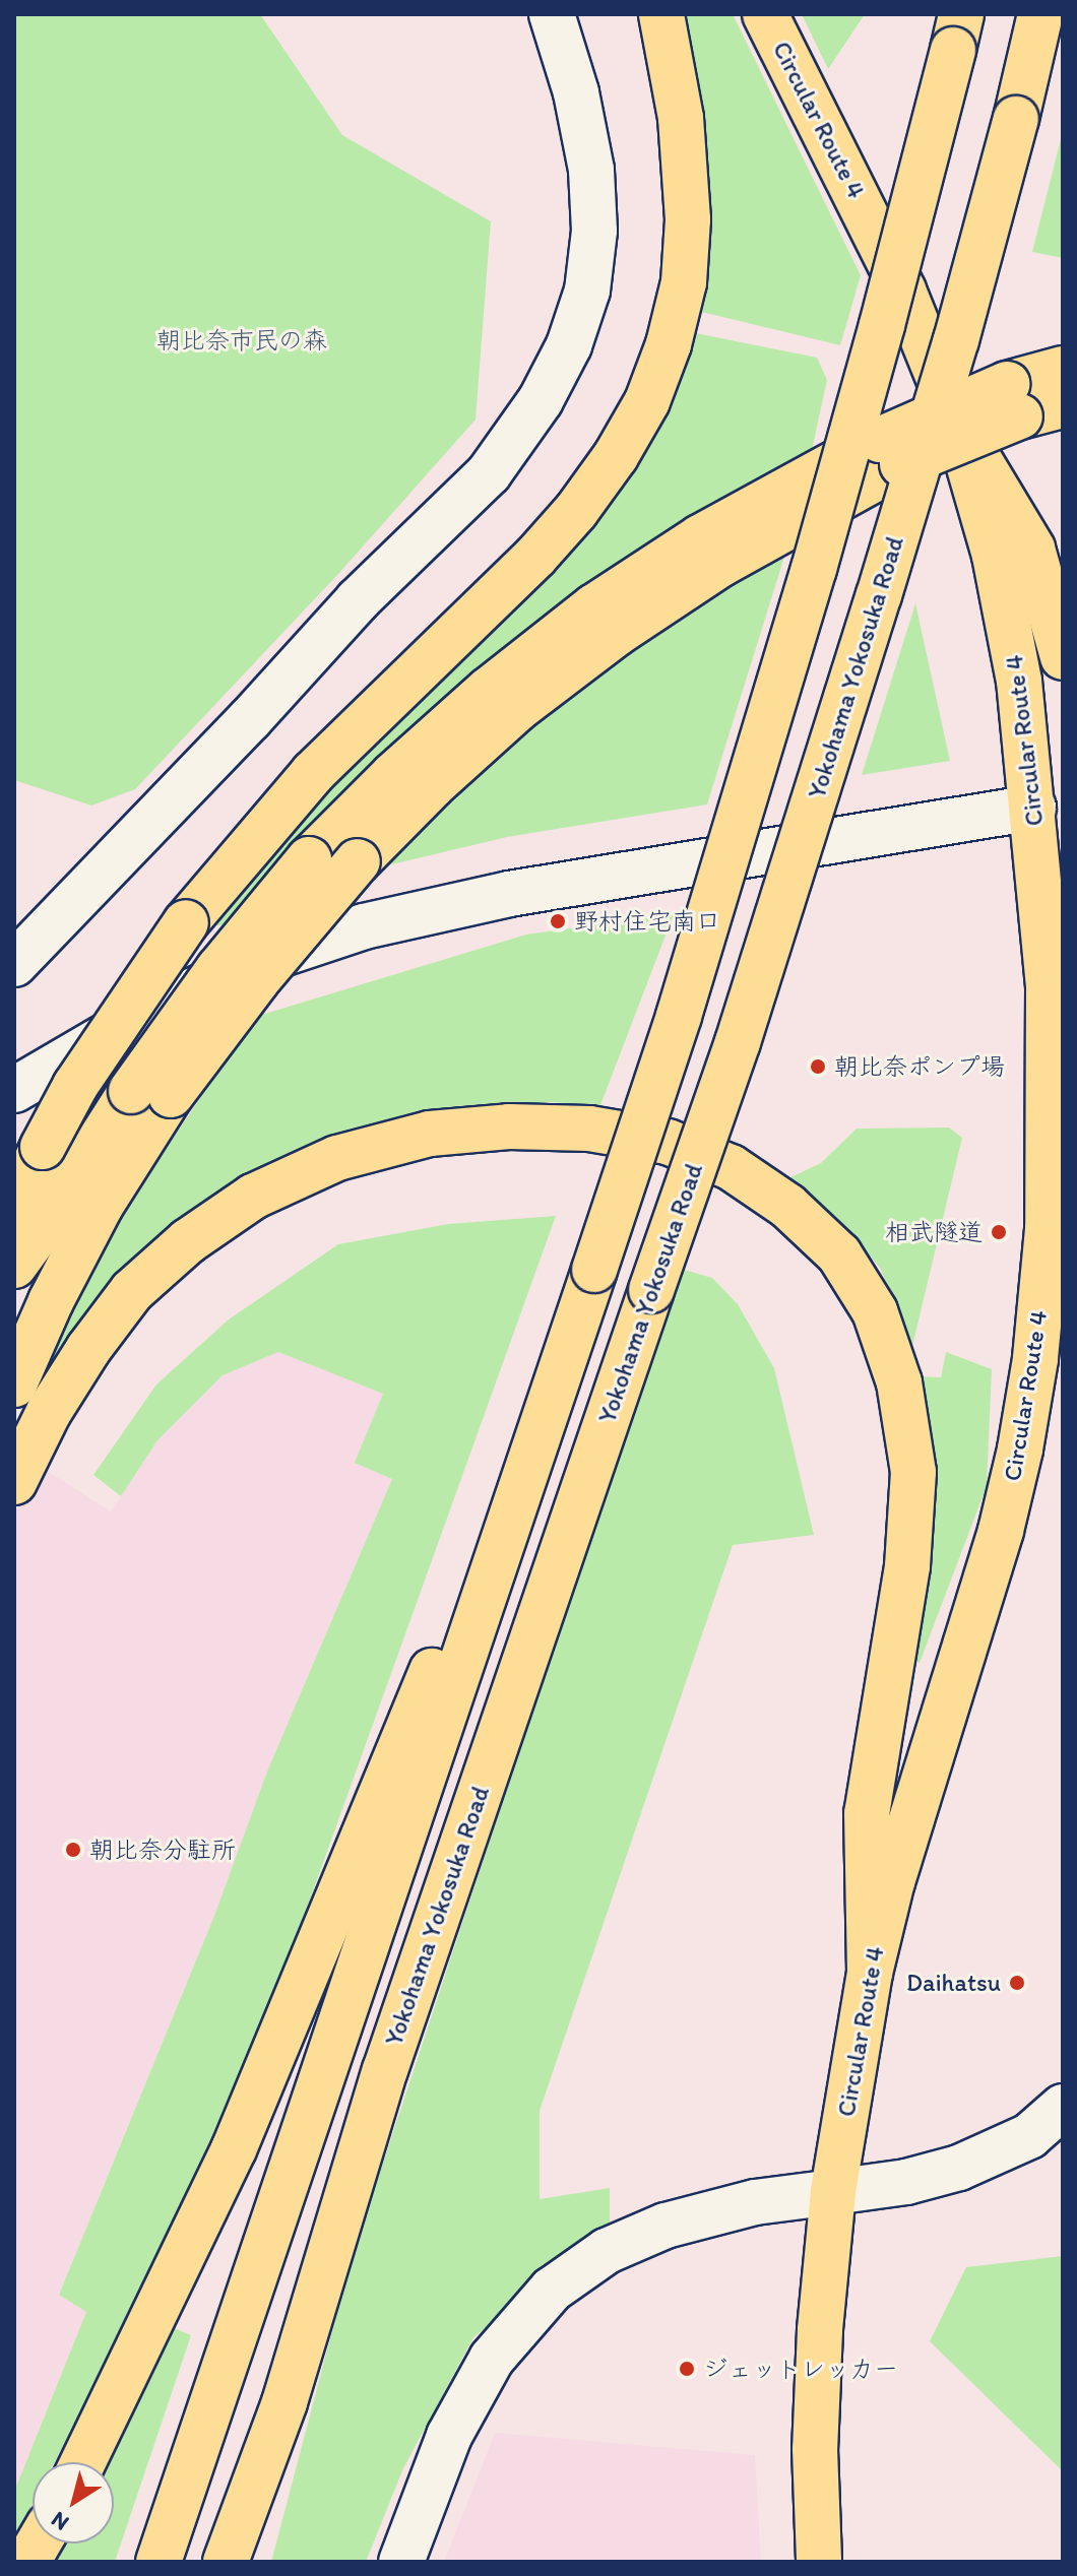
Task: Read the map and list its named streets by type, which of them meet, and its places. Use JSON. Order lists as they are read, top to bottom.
{
  "streets": {
    "main road": ["Circular Route 4", "Yokohama Yokosuka Road"]
  },
  "parks": ["朝比奈市民の森"],
  "places": [
    "野村住宅南口",
    "朝比奈ポンプ場",
    "相武隧道",
    "朝比奈分駐所",
    "Daihatsu",
    "ジェットレッカー"
  ],
  "north": "bottom left"
}
